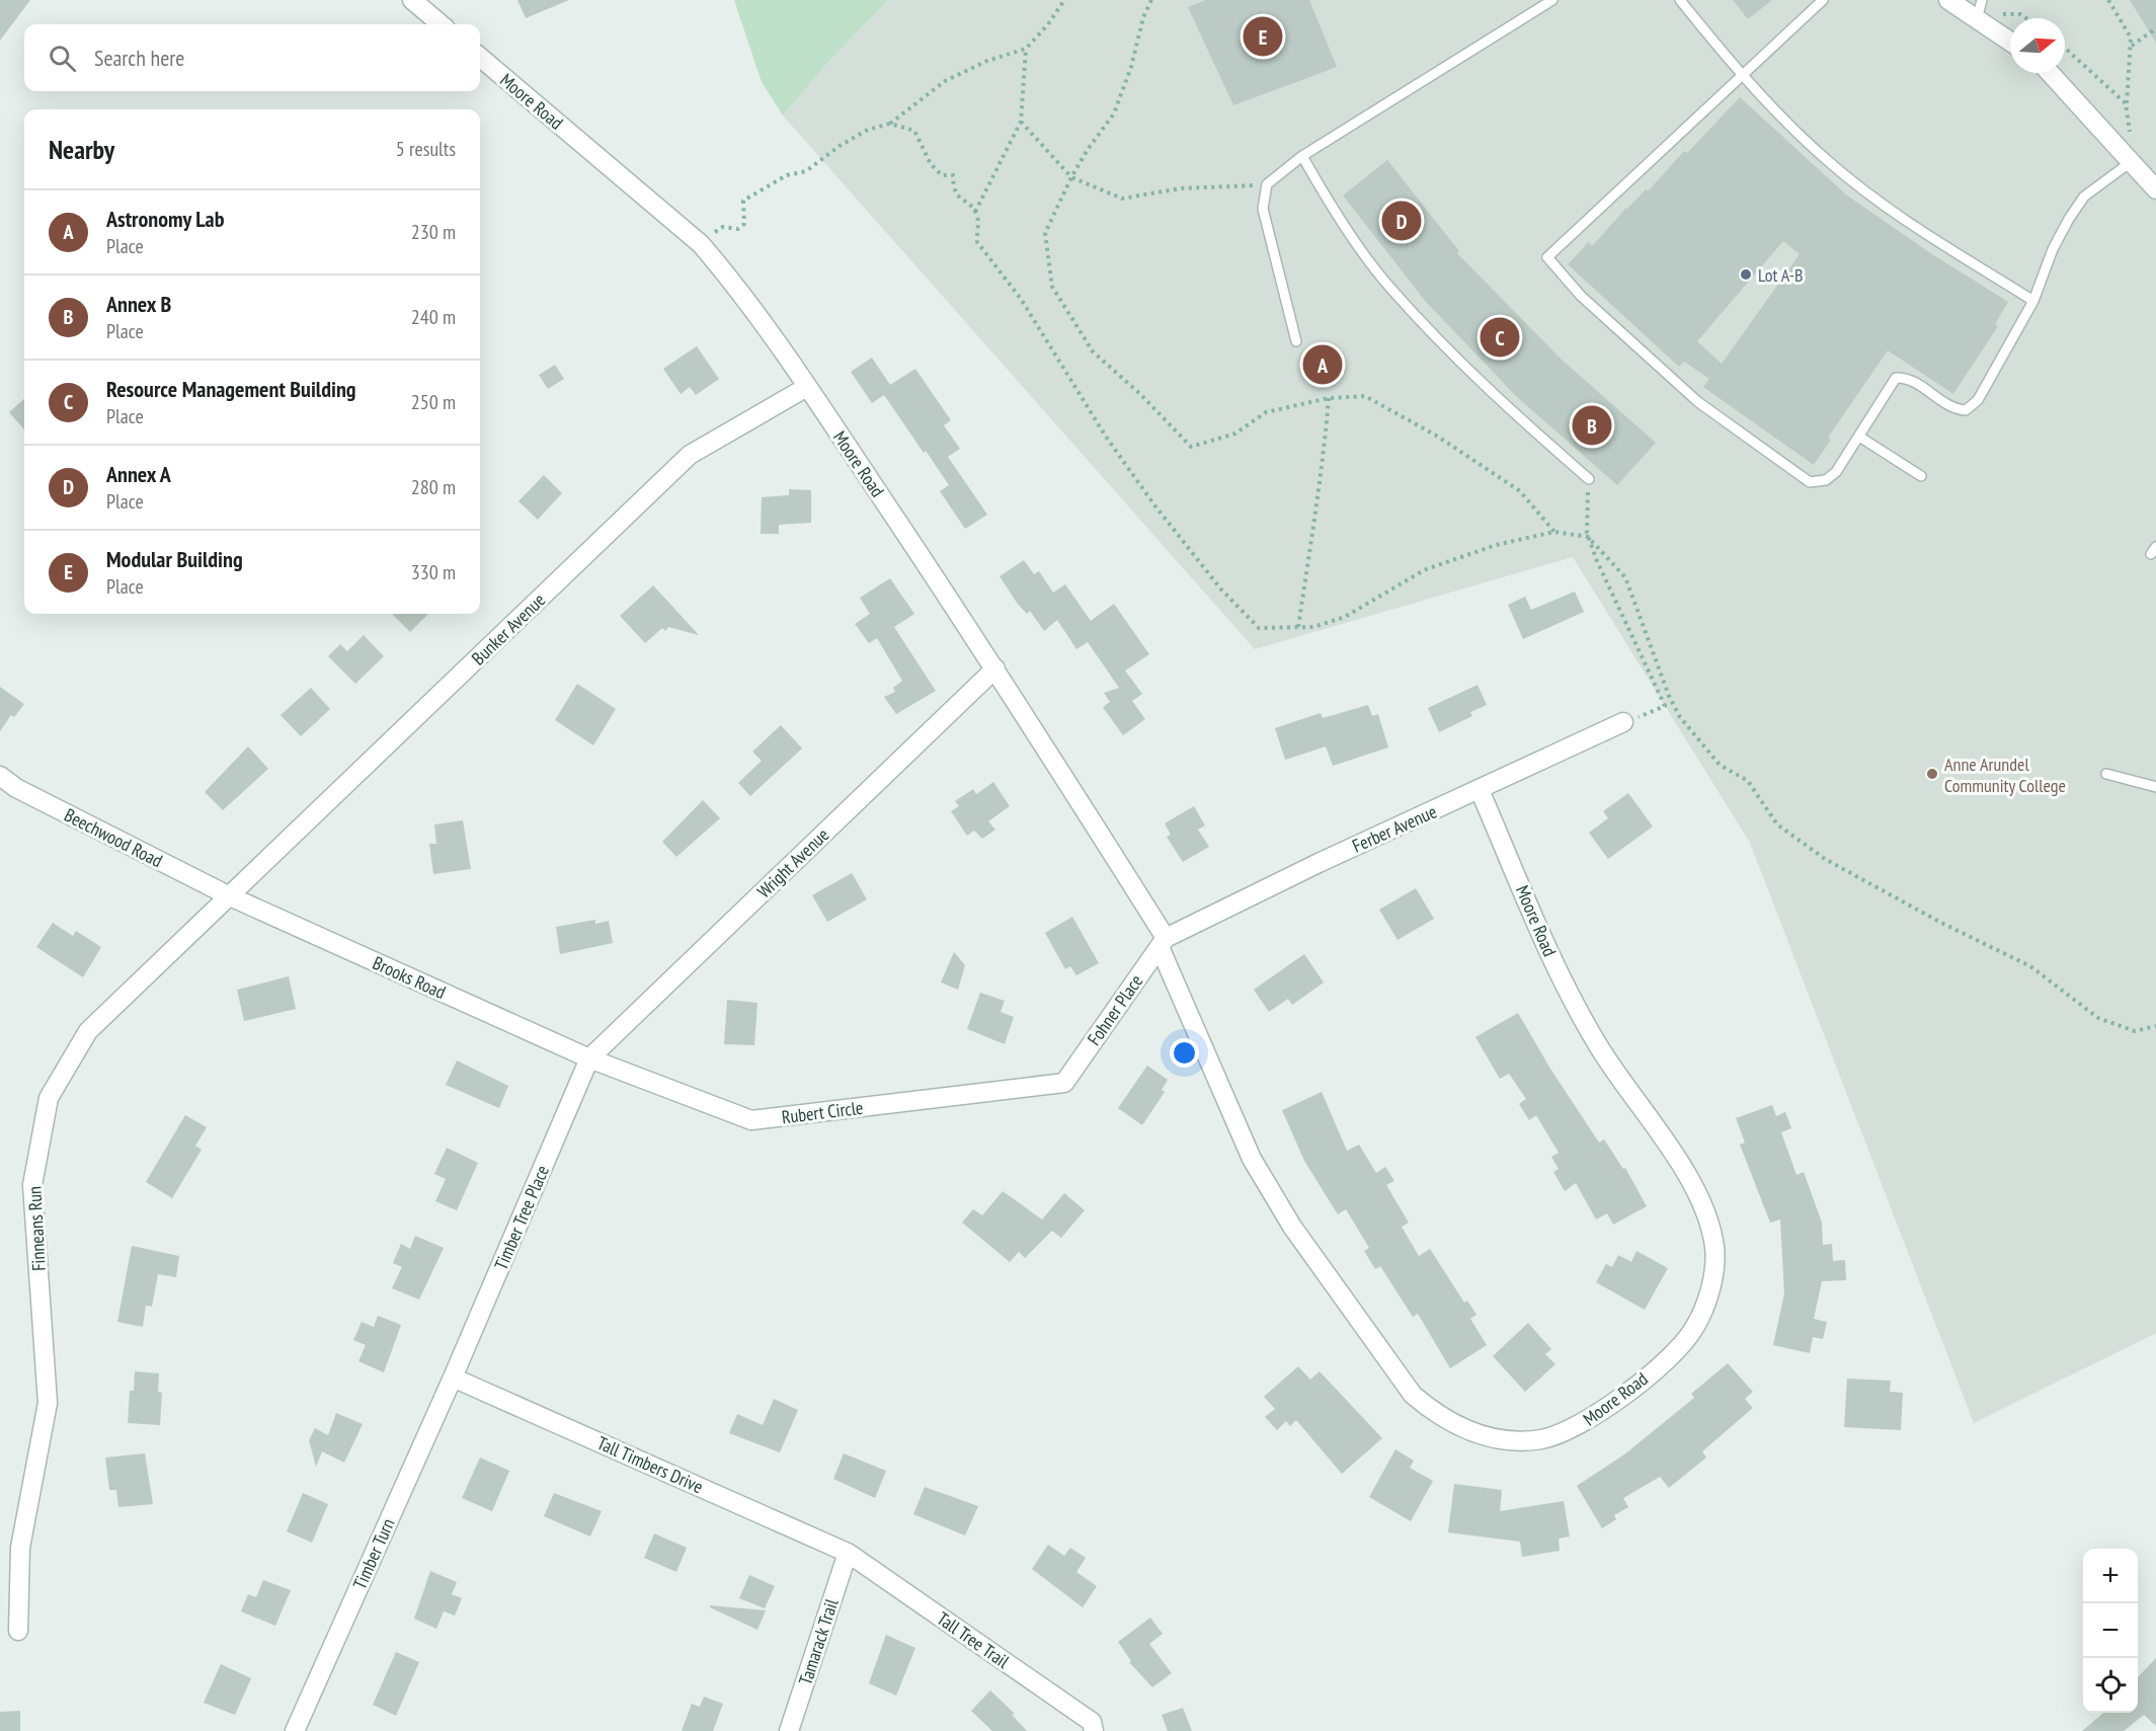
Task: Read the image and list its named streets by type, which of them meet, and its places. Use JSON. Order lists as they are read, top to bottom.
{
  "streets": {
    "street": [
      "Moore Road",
      "Bunker Avenue",
      "Ferber Avenue",
      "Beechwood Road",
      "Wright Avenue",
      "Brooks Road",
      "Fohner Place",
      "Rubert Circle",
      "Timber Tree Place",
      "Finneans Run",
      "Tall Timbers Drive",
      "Timber Turn",
      "Tall Tree Trail",
      "Tamarack Trail"
    ]
  },
  "crossings": [
    ["Moore Road", "Bunker Avenue"],
    ["Moore Road", "Ferber Avenue"],
    ["Moore Road", "Wright Avenue"],
    ["Moore Road", "Fohner Place"],
    ["Bunker Avenue", "Beechwood Road"],
    ["Bunker Avenue", "Brooks Road"],
    ["Bunker Avenue", "Finneans Run"],
    ["Ferber Avenue", "Fohner Place"],
    ["Beechwood Road", "Brooks Road"],
    ["Beechwood Road", "Finneans Run"],
    ["Wright Avenue", "Brooks Road"],
    ["Wright Avenue", "Rubert Circle"],
    ["Wright Avenue", "Timber Tree Place"],
    ["Brooks Road", "Rubert Circle"],
    ["Brooks Road", "Timber Tree Place"],
    ["Brooks Road", "Finneans Run"],
    ["Fohner Place", "Rubert Circle"],
    ["Rubert Circle", "Timber Tree Place"],
    ["Timber Tree Place", "Tall Timbers Drive"],
    ["Timber Tree Place", "Timber Turn"],
    ["Tall Timbers Drive", "Timber Turn"],
    ["Tall Timbers Drive", "Tall Tree Trail"],
    ["Tall Timbers Drive", "Tamarack Trail"],
    ["Tall Tree Trail", "Tamarack Trail"]
  ],
  "places": ["Lot A-B", "Anne Arundel Community College"],
  "north": "right",
  "page": {
    "pins": [
      "E",
      "D",
      "C",
      "A",
      "B"
    ],
    "search": "Search here",
    "heading": ["Nearby", "5 results"],
    "list": [
      {
        "mark": "A",
        "name": "Astronomy Lab",
        "note": "Place",
        "value": "230 m"
      },
      {
        "mark": "B",
        "name": "Annex B",
        "note": "Place",
        "value": "240 m"
      },
      {
        "mark": "C",
        "name": "Resource Management Building",
        "note": "Place",
        "value": "250 m"
      },
      {
        "mark": "D",
        "name": "Annex A",
        "note": "Place",
        "value": "280 m"
      },
      {
        "mark": "E",
        "name": "Modular Building",
        "note": "Place",
        "value": "330 m"
      }
    ],
    "map_buttons": ["+", "−"]
  }
}
